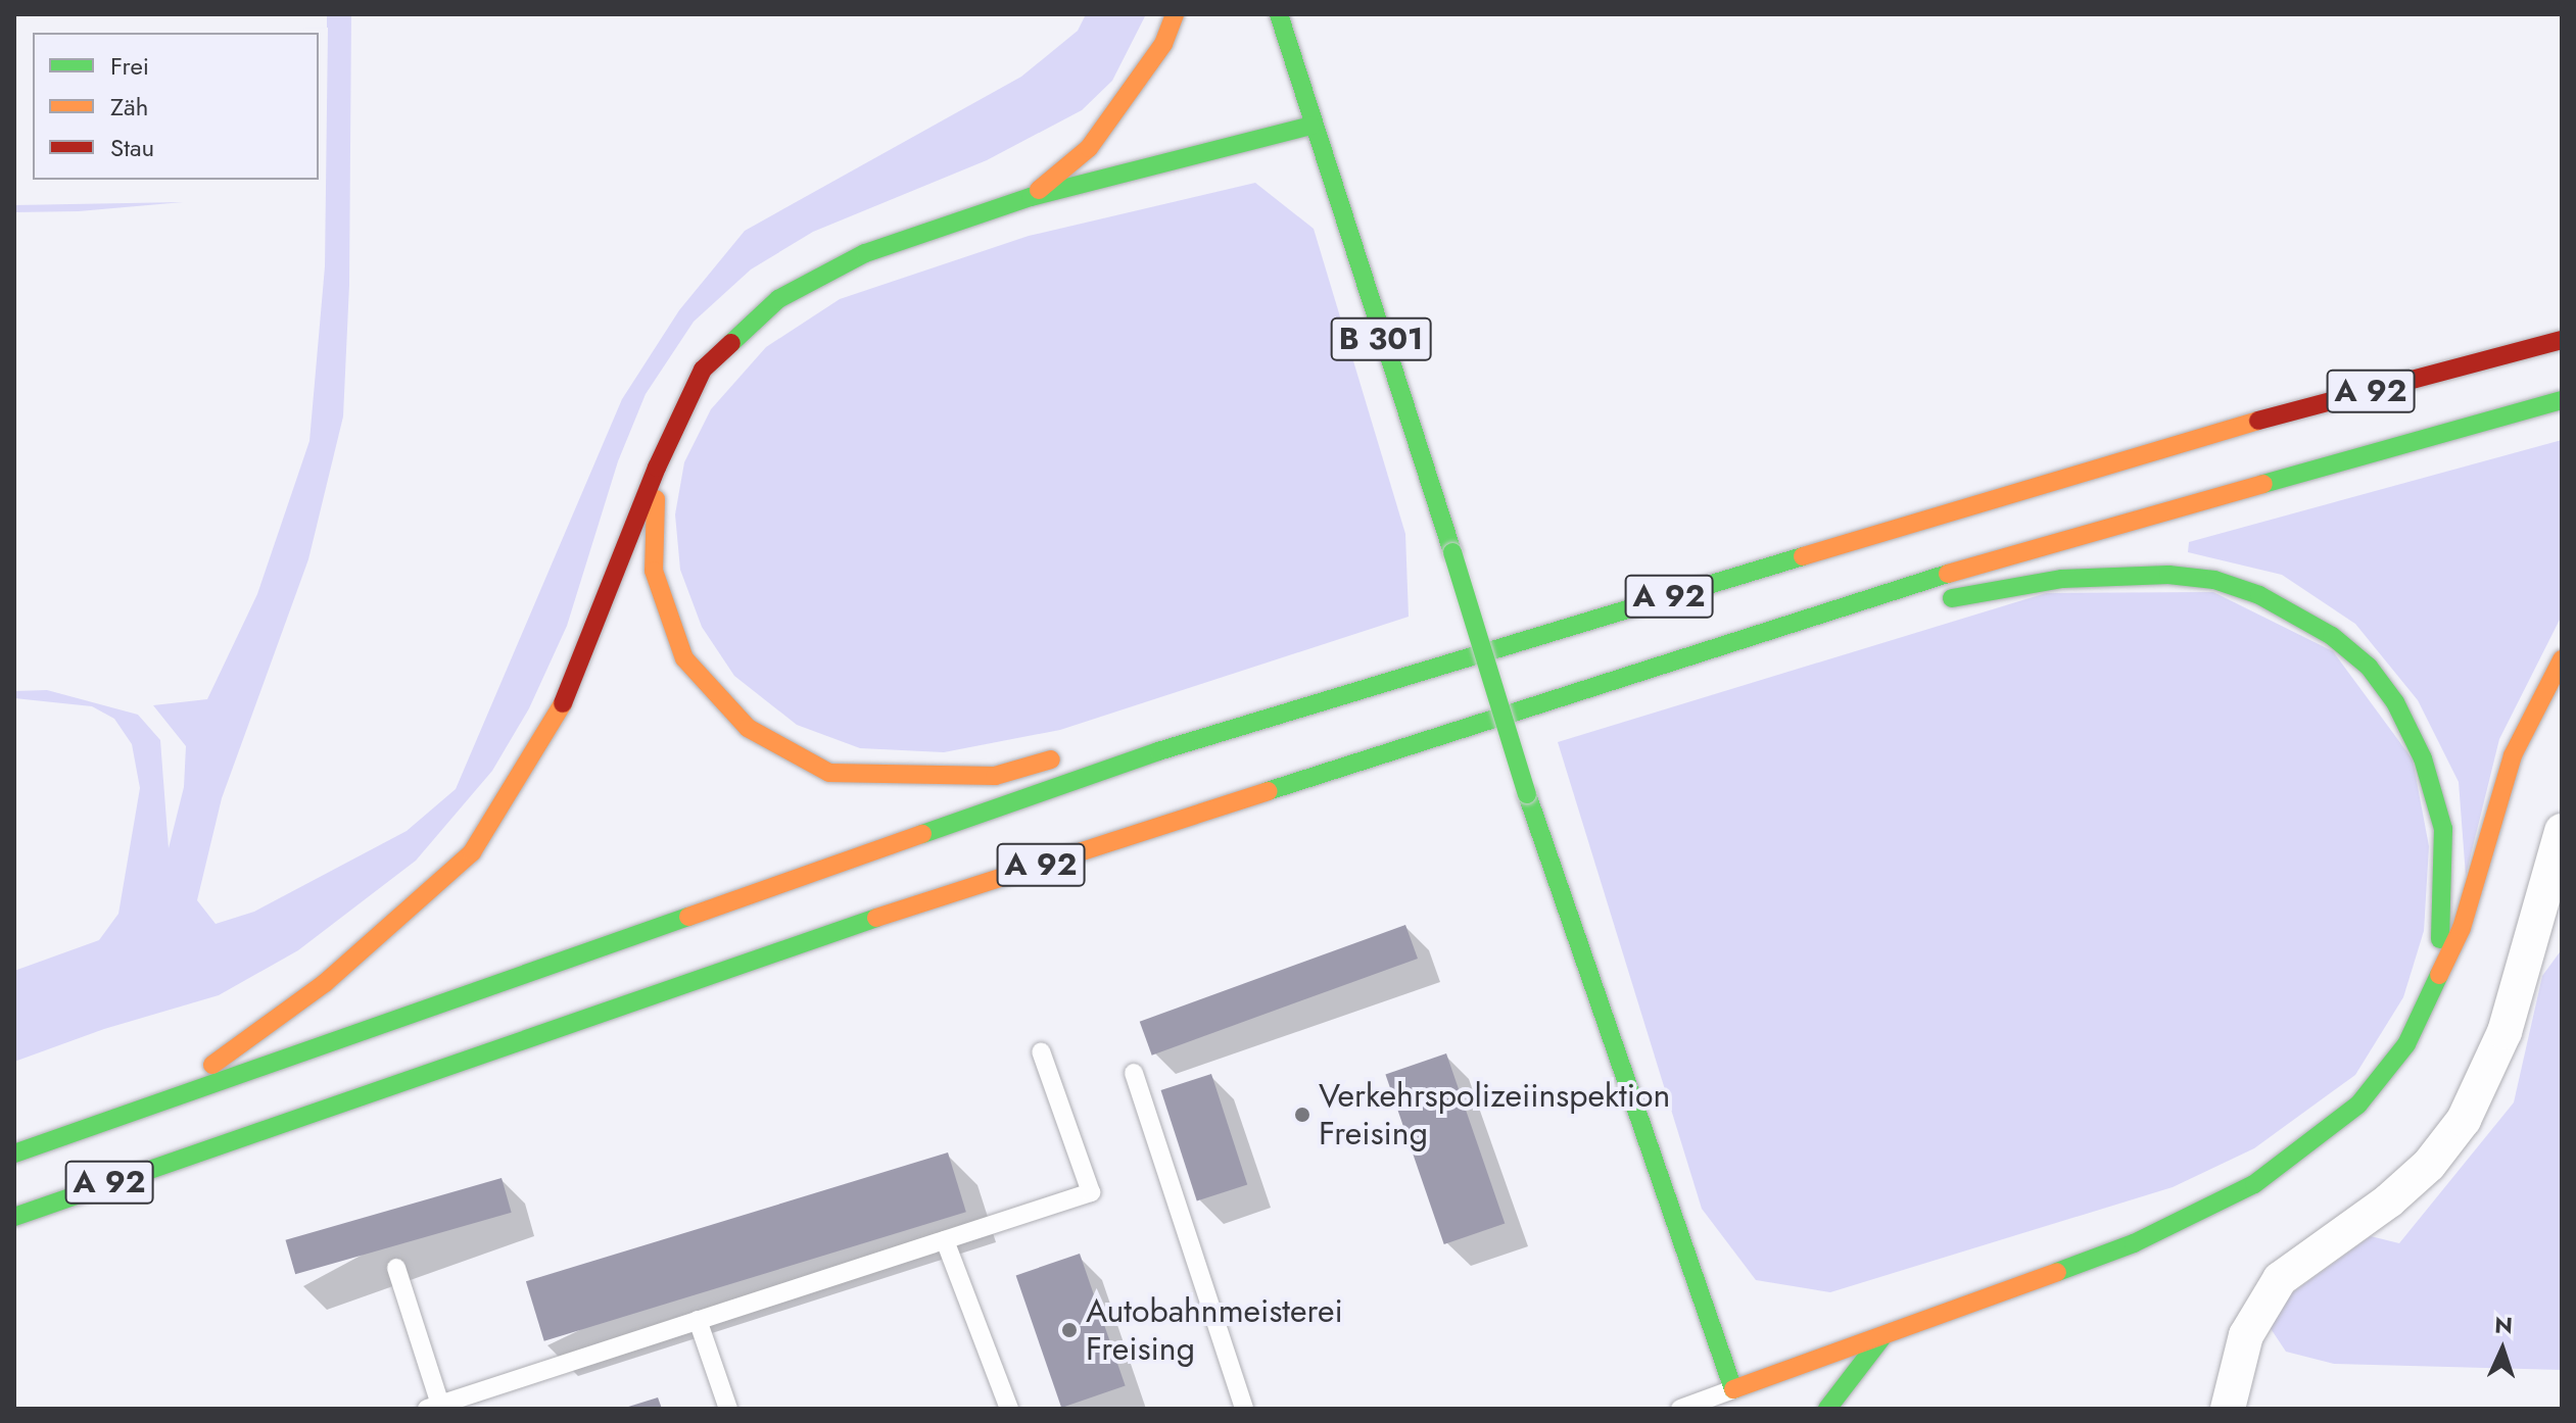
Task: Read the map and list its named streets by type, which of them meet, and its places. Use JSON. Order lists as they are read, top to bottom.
{
  "streets": {
    "main road": ["B 301", "A 92"]
  },
  "places": ["Verkehrspolizeiinspektion Freising", "Autobahnmeisterei Freising"],
  "legend": ["Frei", "Zäh", "Stau"],
  "north": "top"
}
